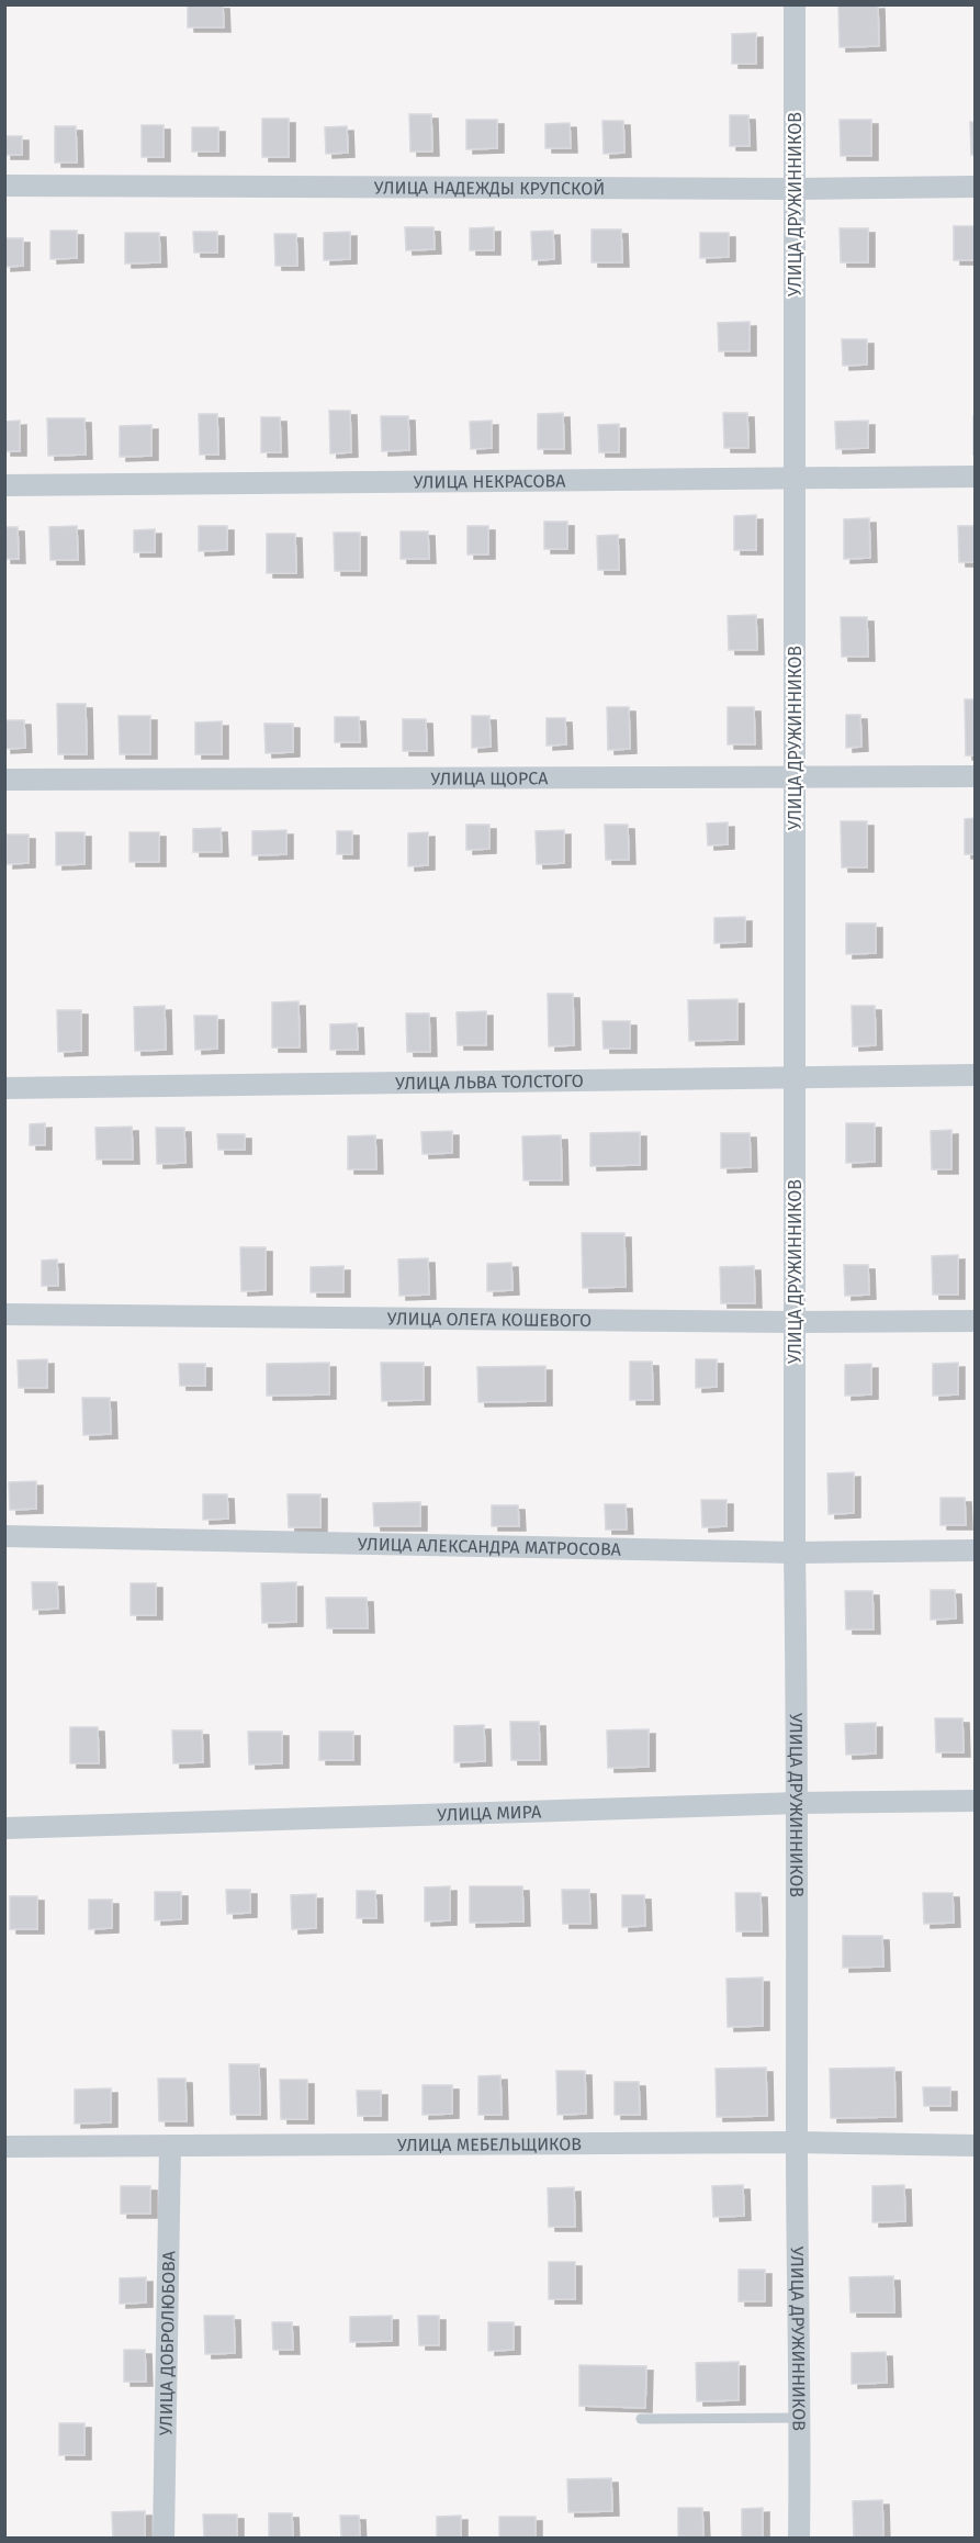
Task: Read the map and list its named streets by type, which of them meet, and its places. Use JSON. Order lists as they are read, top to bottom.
{
  "streets": {
    "street": [
      "УЛИЦА НАДЕЖДЫ КРУПСКОЙ",
      "УЛИЦА ДРУЖИННИКОВ",
      "УЛИЦА НЕКРАСОВА",
      "УЛИЦА ЩОРСА",
      "УЛИЦА ЛЬВА ТОЛСТОГО",
      "УЛИЦА ОЛЕГА КОШЕВОГО",
      "УЛИЦА АЛЕКСАНДРА МАТРОСОВА",
      "УЛИЦА МИРА",
      "УЛИЦА МЕБЕЛЬЩИКОВ",
      "УЛИЦА ДОБРОЛЮБОВА"
    ]
  },
  "crossings": [
    ["УЛИЦА НАДЕЖДЫ КРУПСКОЙ", "УЛИЦА ДРУЖИННИКОВ"],
    ["УЛИЦА ДРУЖИННИКОВ", "УЛИЦА НЕКРАСОВА"],
    ["УЛИЦА ДРУЖИННИКОВ", "УЛИЦА ЩОРСА"],
    ["УЛИЦА ДРУЖИННИКОВ", "УЛИЦА ЛЬВА ТОЛСТОГО"],
    ["УЛИЦА ДРУЖИННИКОВ", "УЛИЦА ОЛЕГА КОШЕВОГО"],
    ["УЛИЦА ДРУЖИННИКОВ", "УЛИЦА АЛЕКСАНДРА МАТРОСОВА"],
    ["УЛИЦА ДРУЖИННИКОВ", "УЛИЦА МИРА"],
    ["УЛИЦА ДРУЖИННИКОВ", "УЛИЦА МЕБЕЛЬЩИКОВ"],
    ["УЛИЦА МЕБЕЛЬЩИКОВ", "УЛИЦА ДОБРОЛЮБОВА"]
  ]
}
